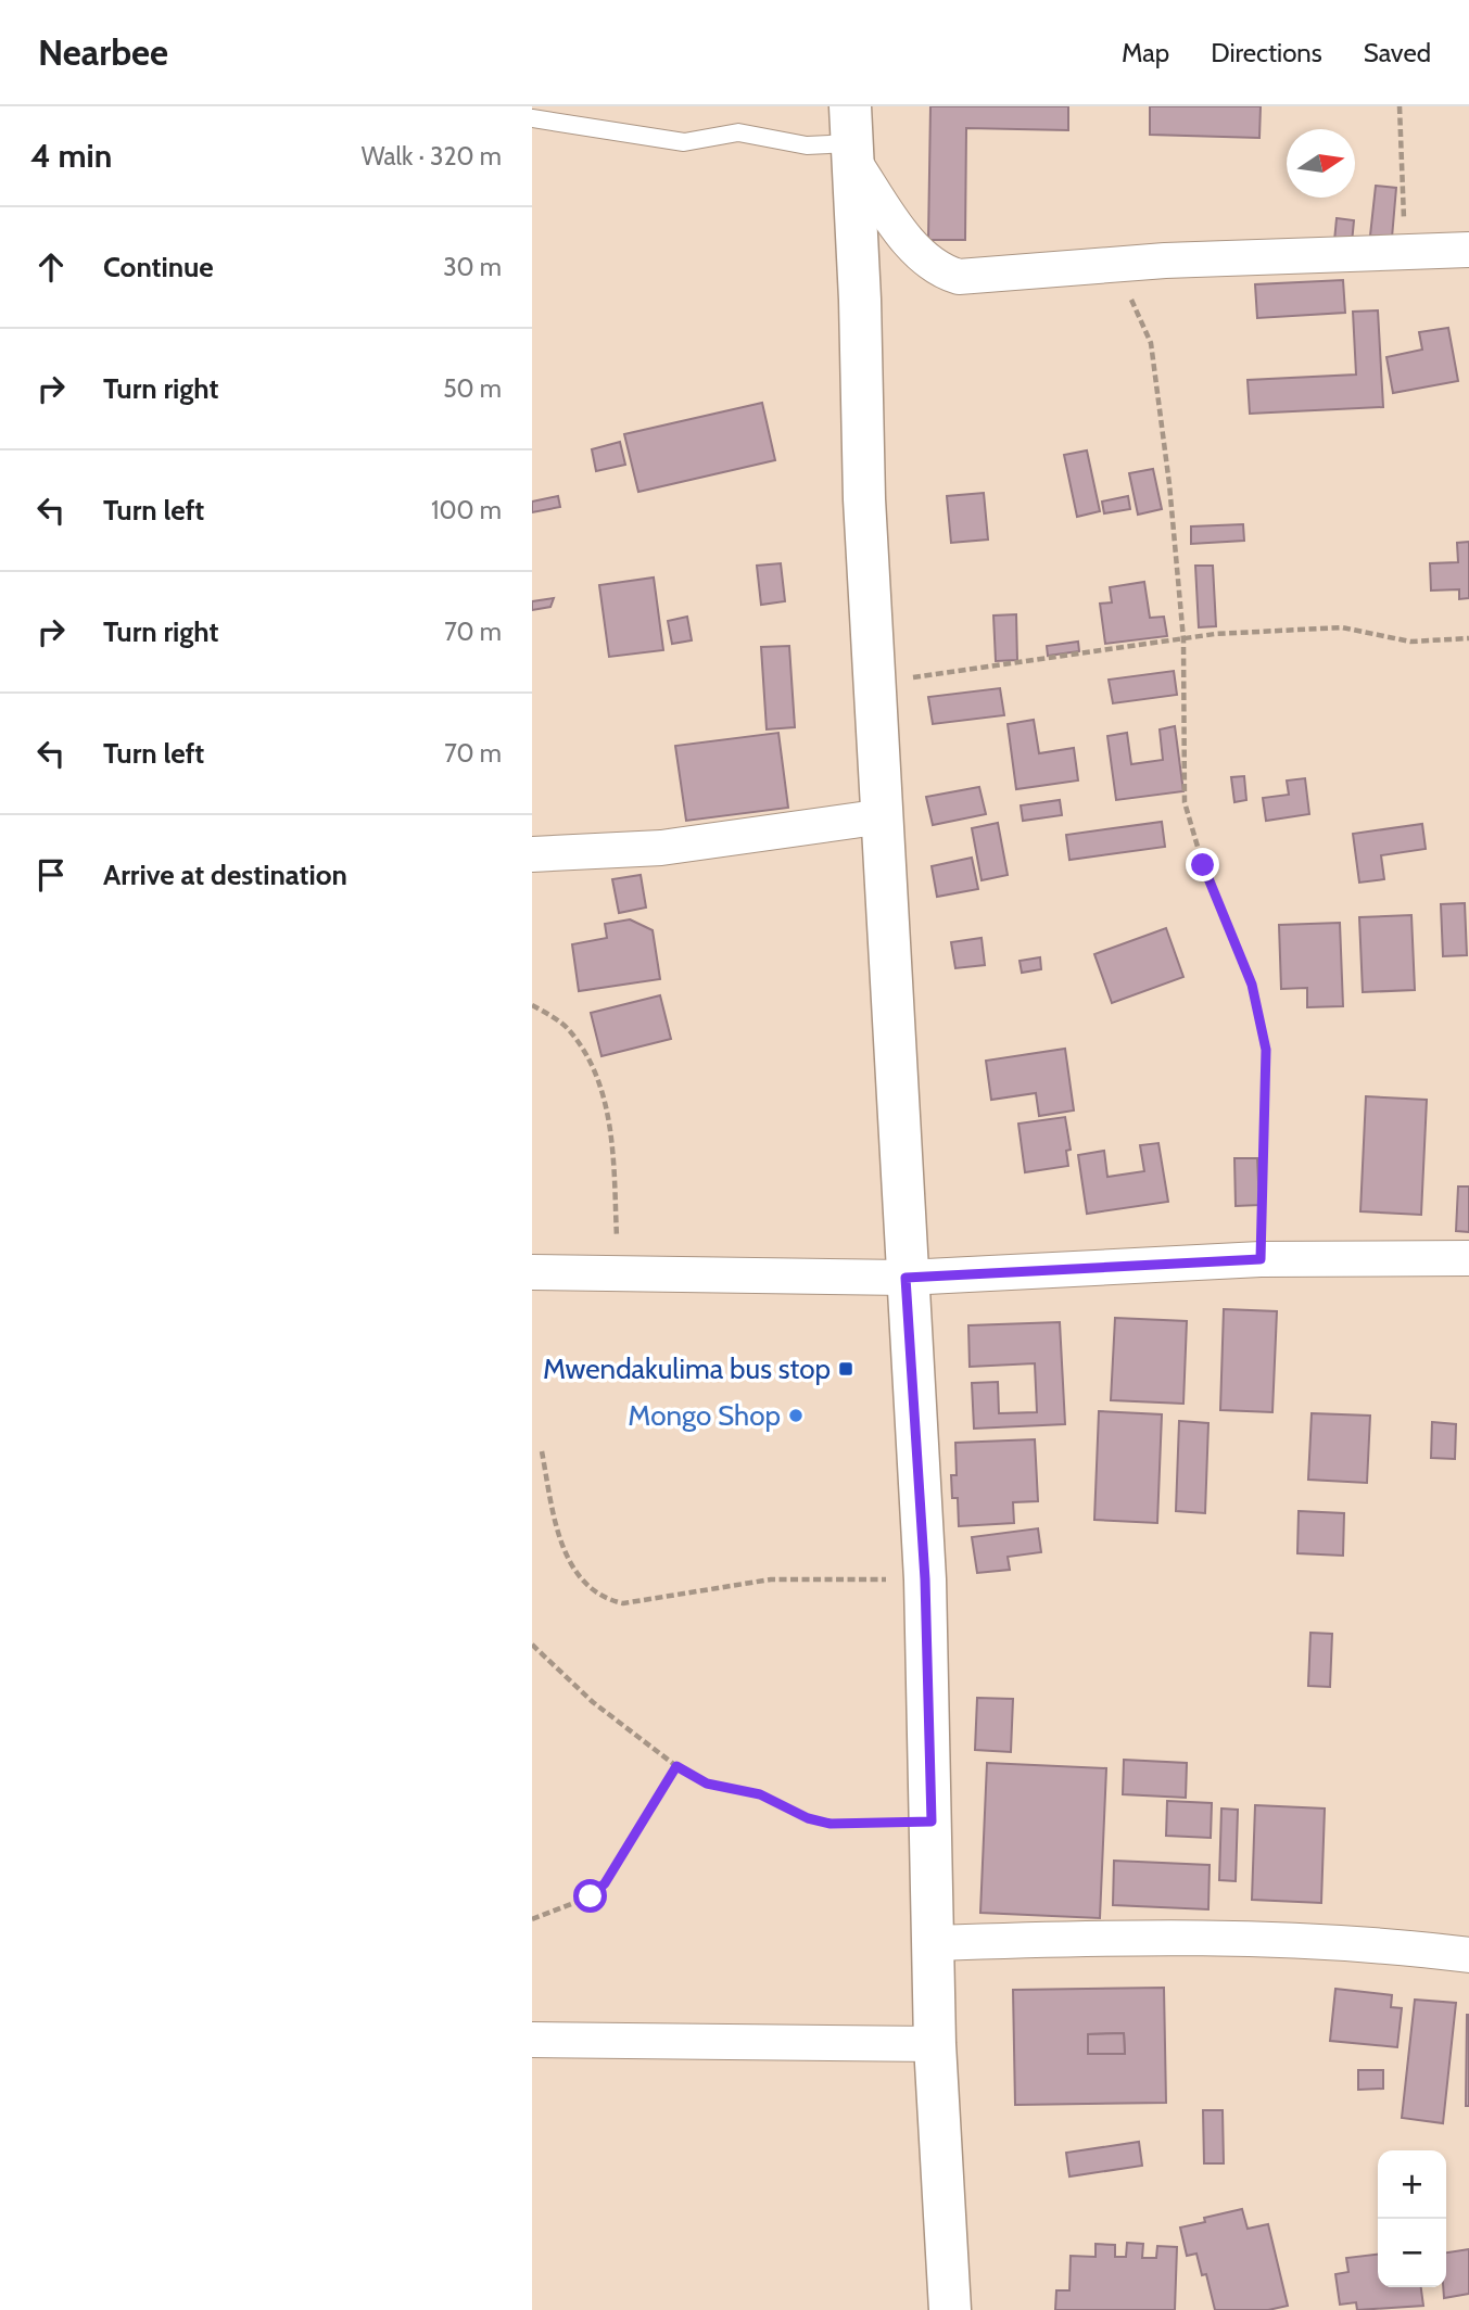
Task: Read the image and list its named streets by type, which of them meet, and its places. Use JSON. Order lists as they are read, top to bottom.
{
  "places": {
    "transit": ["Mwendakulima bus stop"],
    "other": ["Mongo Shop"]
  },
  "north": "right",
  "page": {
    "header": "Nearbee",
    "nav": ["Map", "Directions", "Saved"],
    "heading": ["4 min", "Walk · 320 m"],
    "list": [
      ["Continue", "30 m"],
      ["Turn right", "50 m"],
      ["Turn left", "100 m"],
      ["Turn right", "70 m"],
      ["Turn left", "70 m"],
      "Arrive at destination"
    ],
    "map_buttons": ["+", "−"]
  }
}
